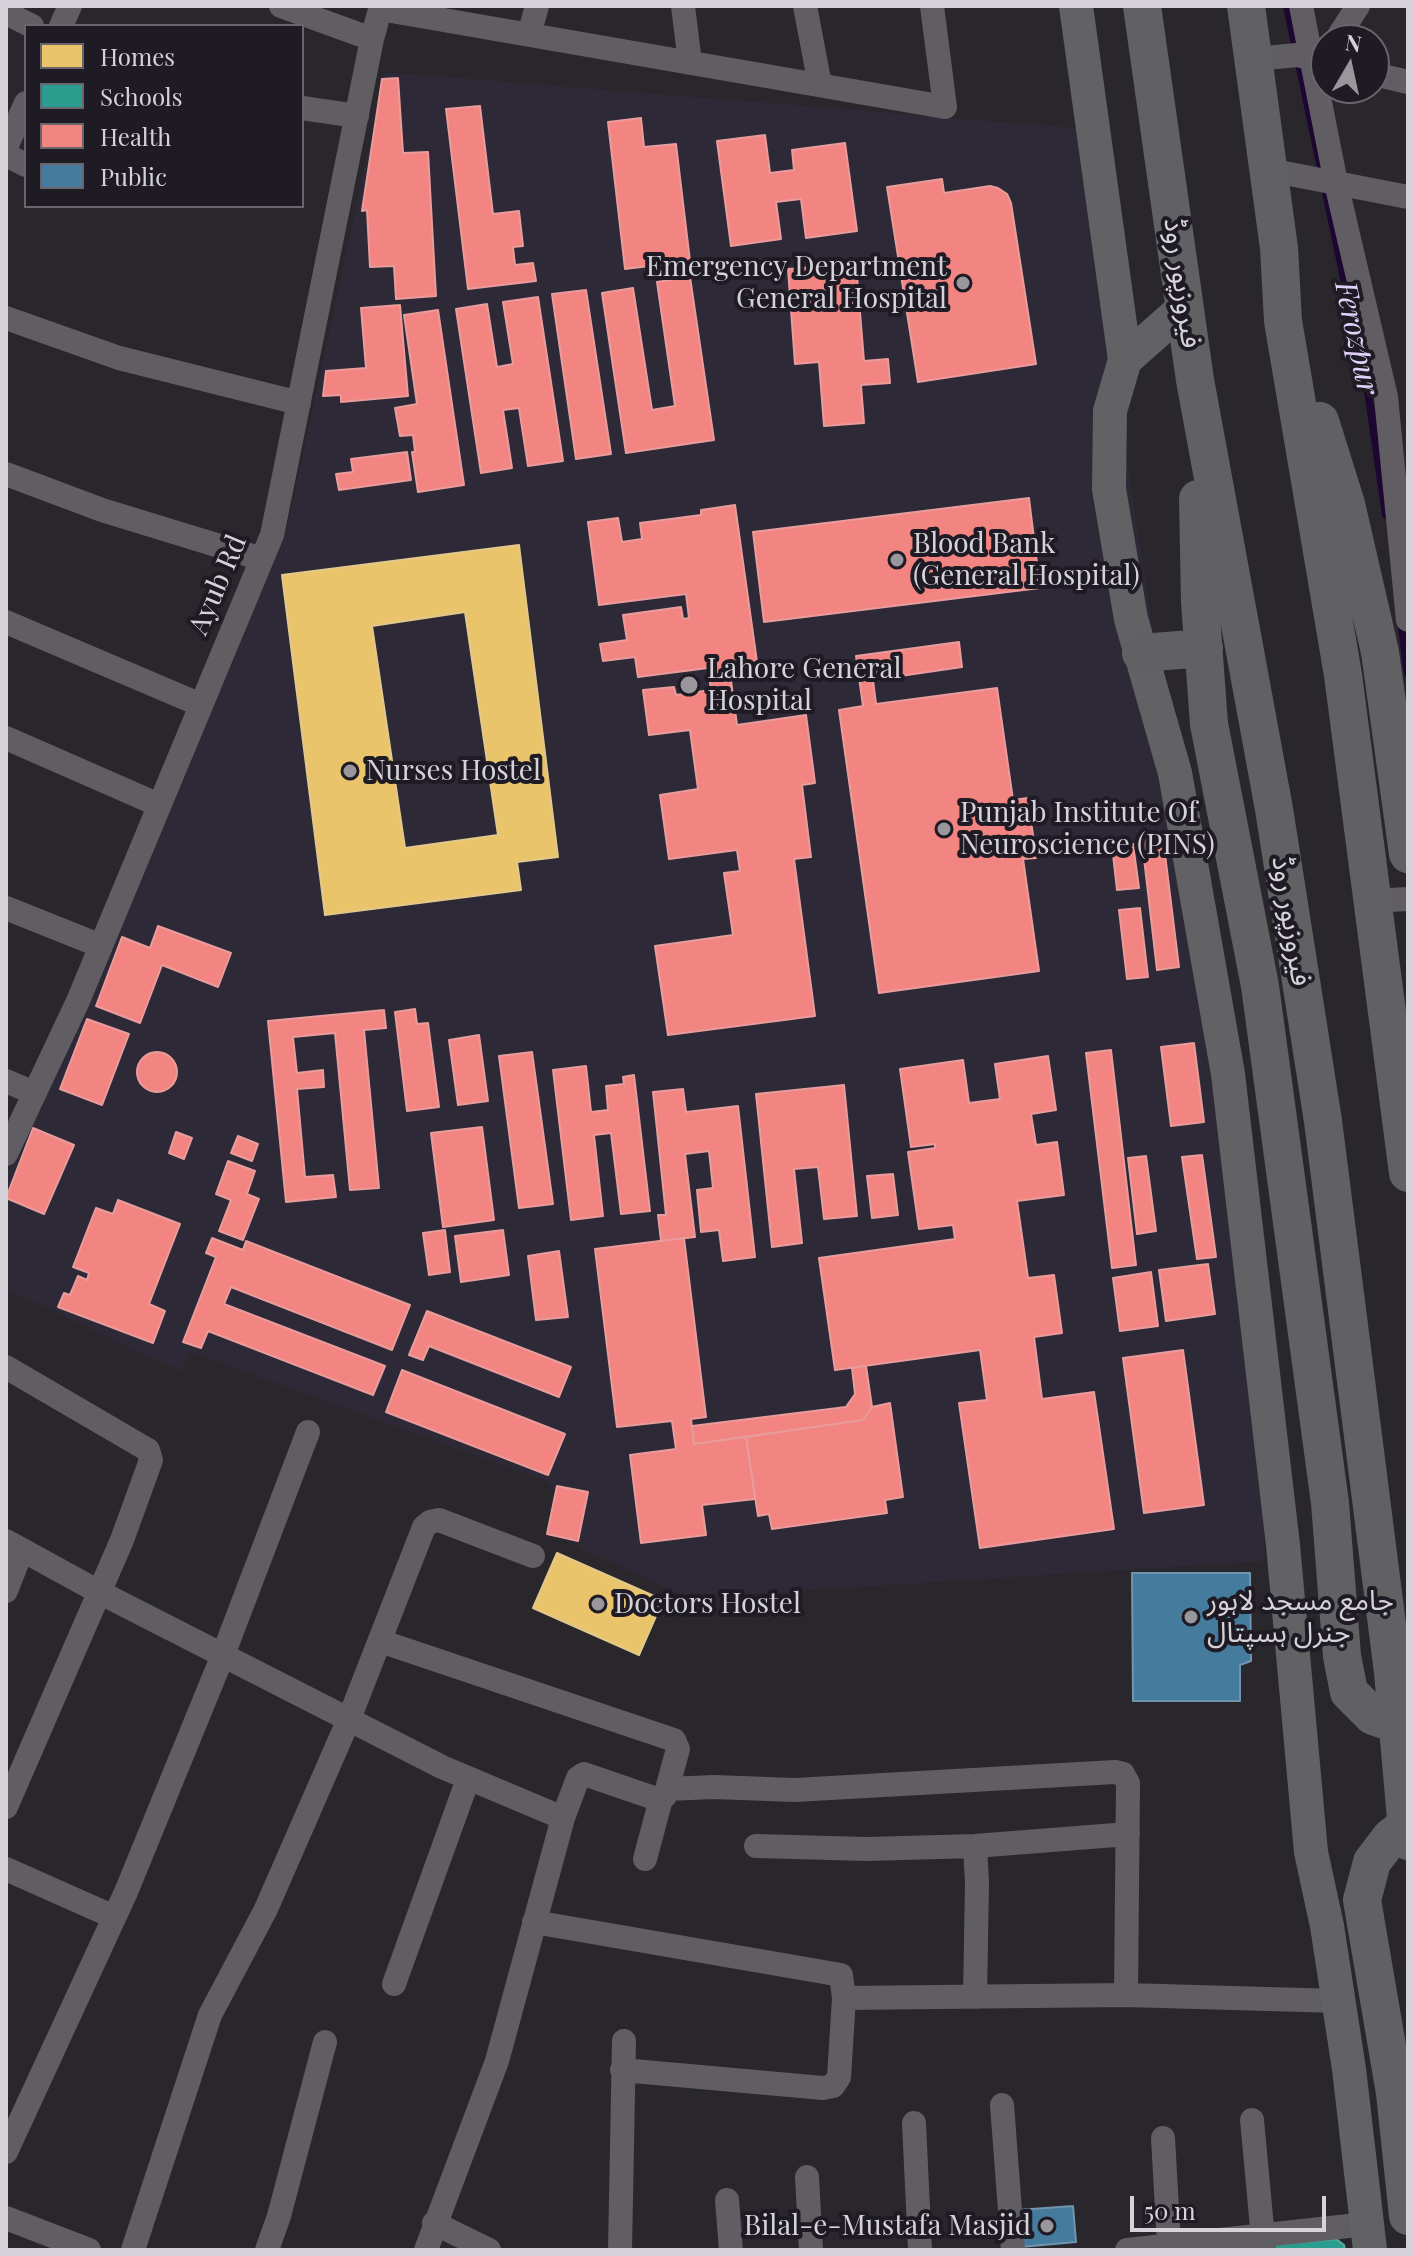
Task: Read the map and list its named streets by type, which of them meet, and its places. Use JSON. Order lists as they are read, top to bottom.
{
  "streets": {
    "main road": ["فیروزپور روڈ"],
    "street": ["Ayub Rd"]
  },
  "water": ["Ferozpur"],
  "places": [
    "Emergency Department General Hospital",
    "Blood Bank (General Hospital)",
    "Lahore General Hospital",
    "Nurses Hostel",
    "Punjab Institute Of Neuroscience (PINS)",
    "Doctors Hostel",
    "جامع مسجد لاہور جنرل ہسپتال",
    "Bilal-e-Mustafa Masjid"
  ],
  "legend": [
    "Homes",
    "Schools",
    "Health",
    "Public"
  ],
  "scale_bar": "50 m",
  "north": "top"
}
